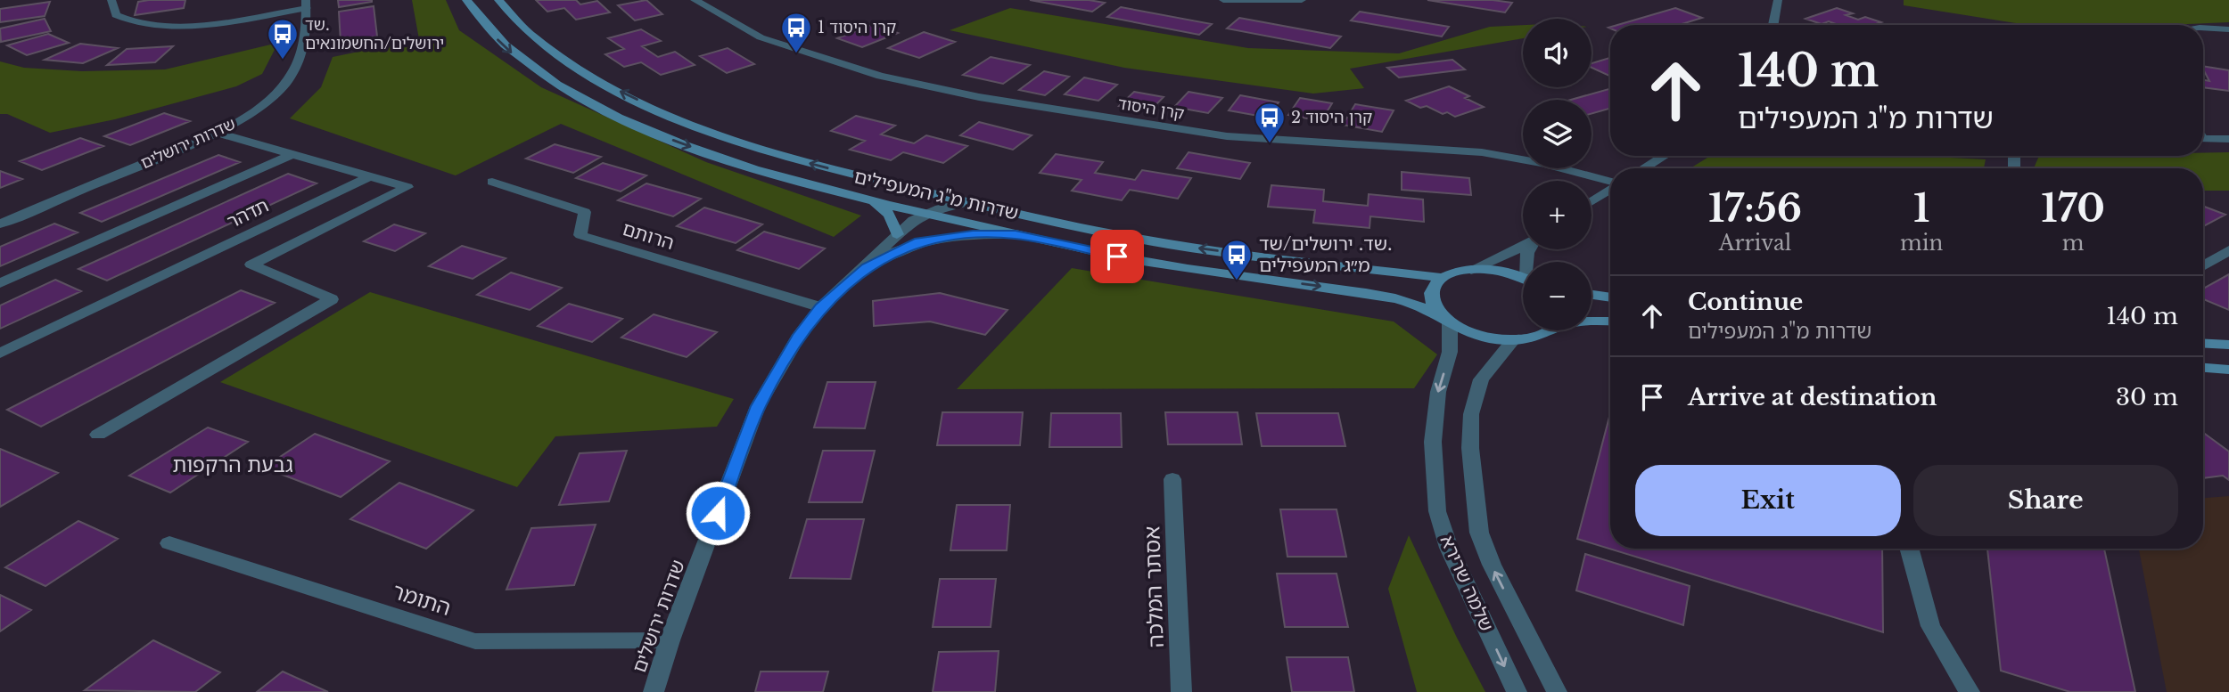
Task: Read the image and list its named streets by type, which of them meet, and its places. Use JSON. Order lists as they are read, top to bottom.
{
  "streets": {
    "main road": ["שדרות מ\"ג המעפילים"],
    "street": [
      "קרן היסוד",
      "שדרות ירושלים",
      "תדהר",
      "הרותם",
      "שלמה שרירא",
      "אסתר המלכה",
      "התומר"
    ]
  },
  "crossings": [
    ["שדרות ירושלים", "שדרות מ\"ג המעפילים"],
    ["שדרות ירושלים", "הרותם"],
    ["שדרות ירושלים", "התומר"],
    ["שדרות מ\"ג המעפילים", "שלמה שרירא"]
  ],
  "districts": ["גבעת הרקפות"],
  "places": {
    "bus stop": [
      "קרן היסוד 1",
      "שד. ירושלים/החשמונאים",
      "קרן היסוד 2",
      "שד. ירושלים/שד. מ״ג המעפילים"
    ]
  },
  "page": {
    "map_buttons": ["+", "−"],
    "turn": ["140 m", "שדרות מ\"ג המעפילים"],
    "eta": [
      "17:56",
      "Arrival",
      "1",
      "min",
      "170",
      "m"
    ],
    "list": [
      {
        "name": "Continue",
        "note": "שדרות מ\"ג המעפילים",
        "value": "140 m"
      },
      {
        "name": "Arrive at destination",
        "value": "30 m"
      }
    ],
    "buttons": ["Exit", "Share"]
  }
}
